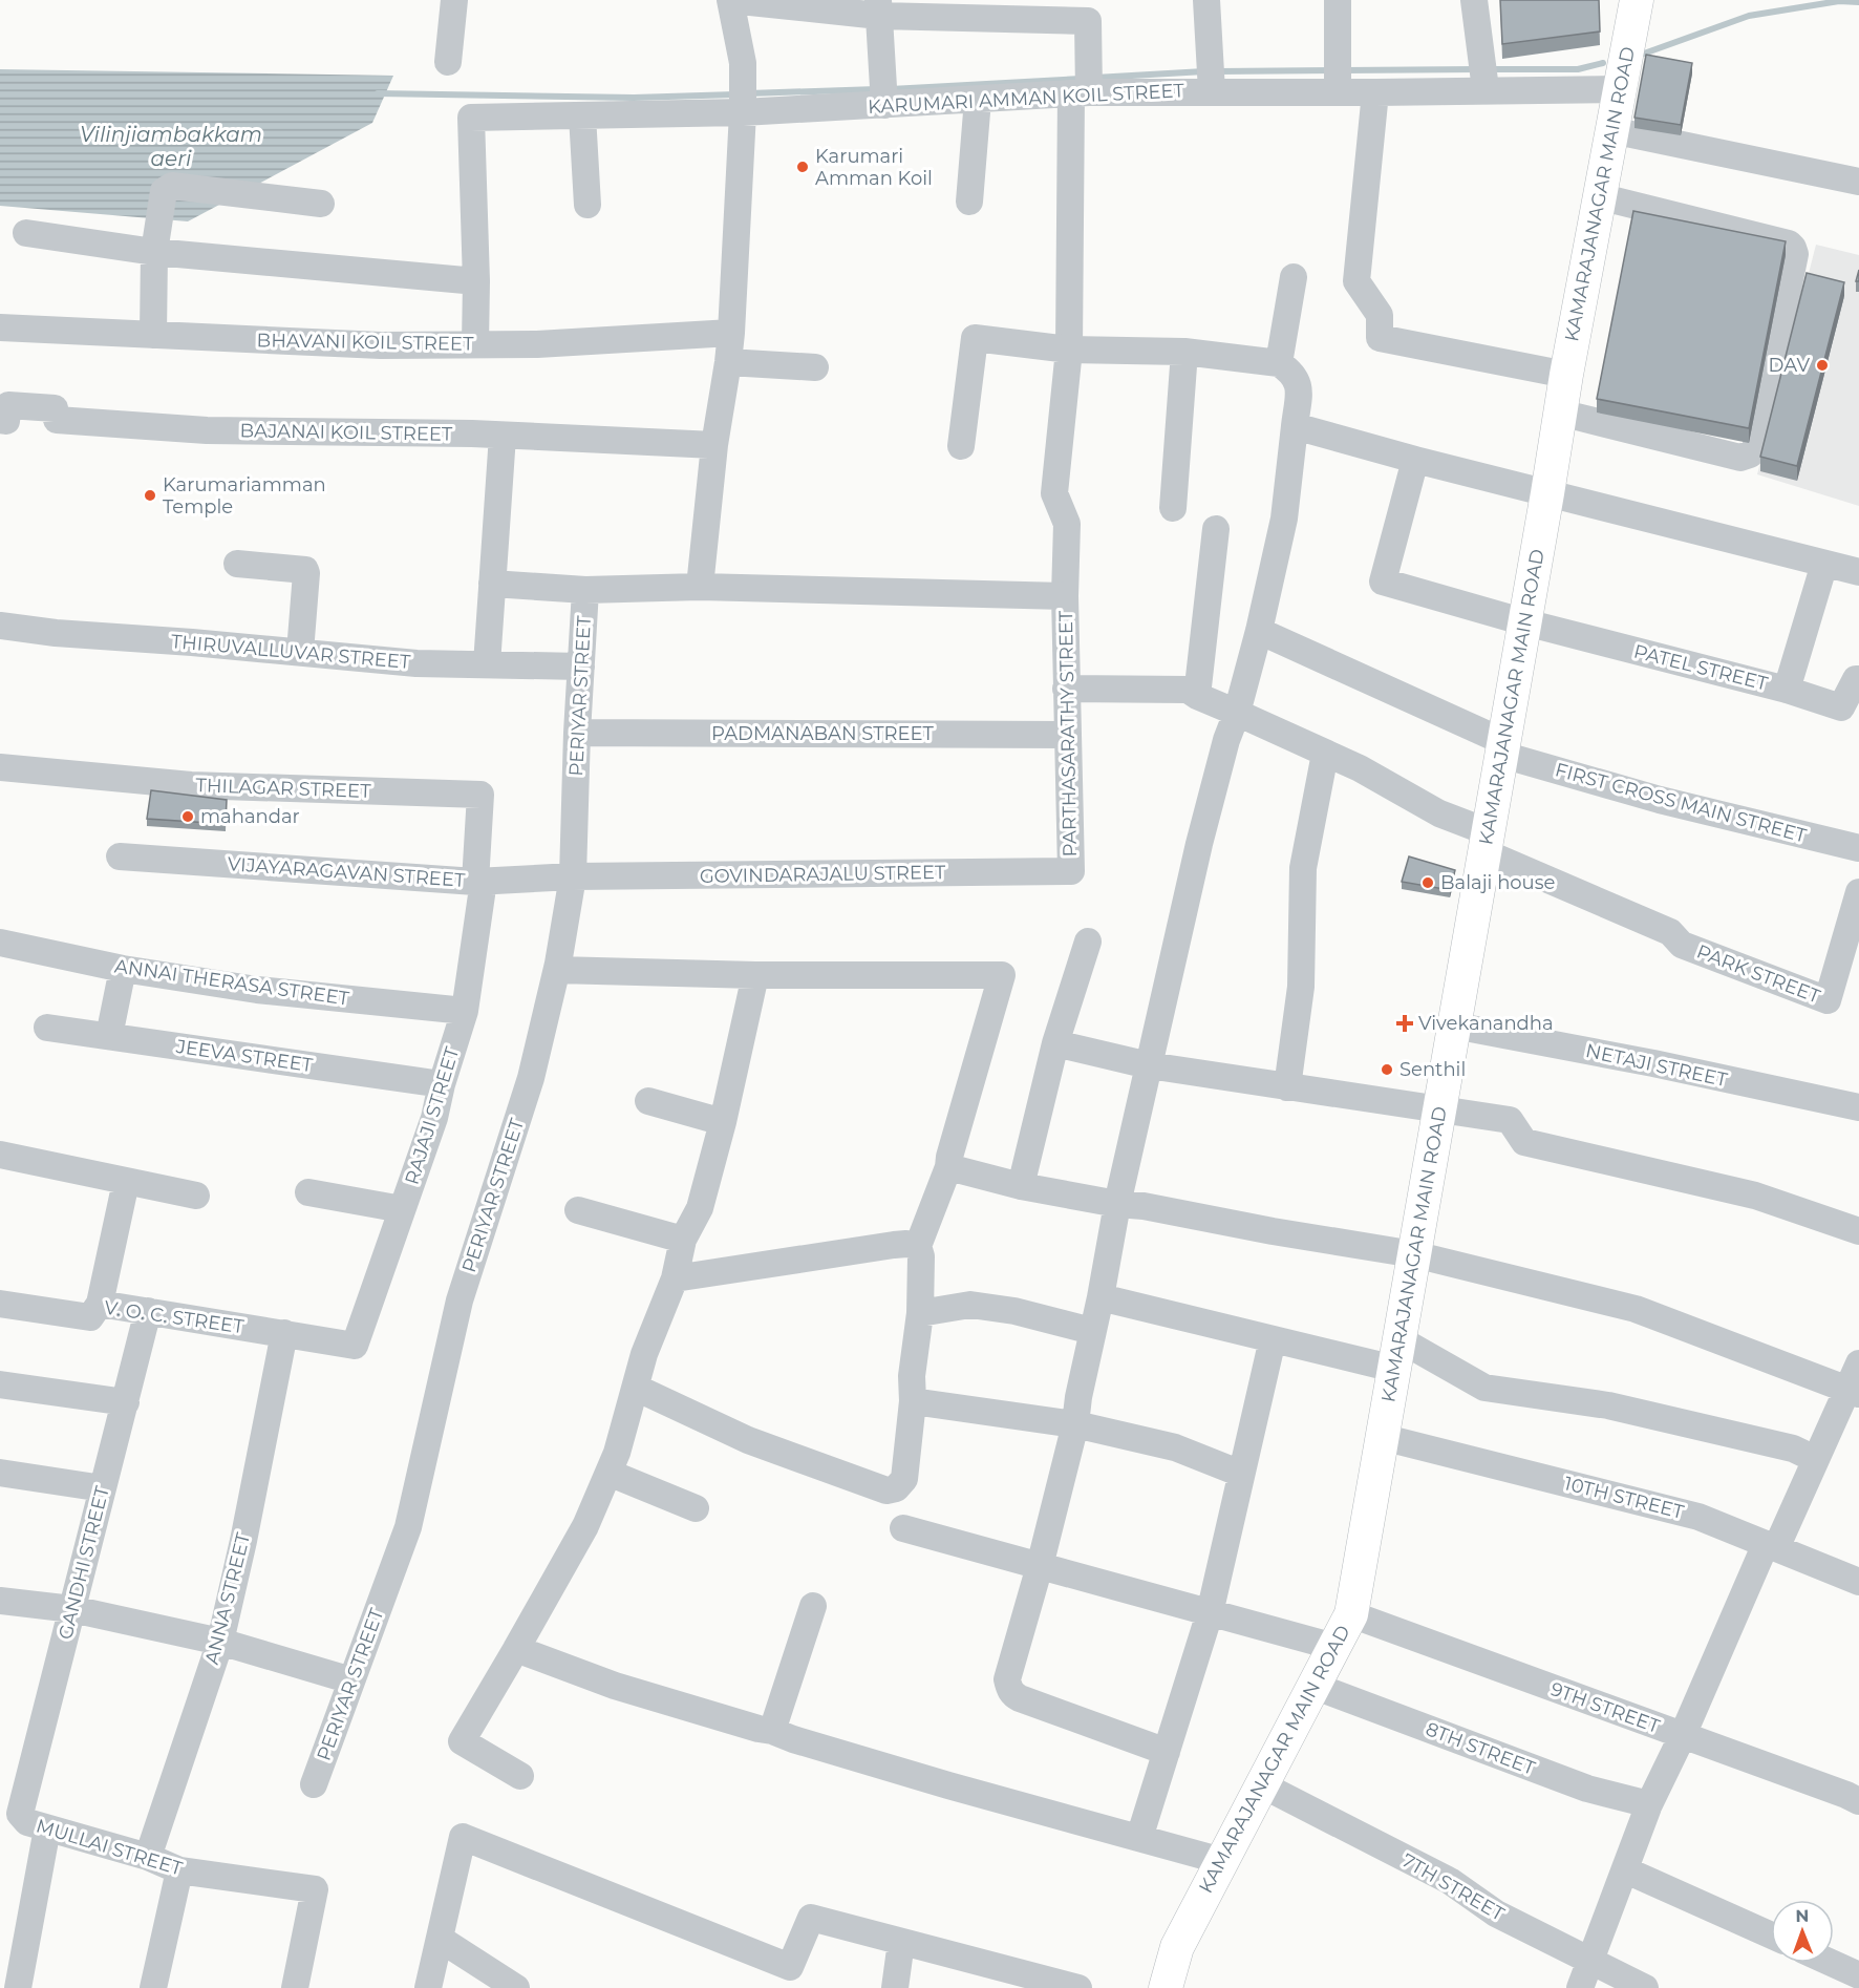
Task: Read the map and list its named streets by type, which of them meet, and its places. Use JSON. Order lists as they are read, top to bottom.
{
  "streets": {
    "main road": ["KAMARAJANAGAR MAIN ROAD"],
    "street": [
      "KARUMARI AMMAN KOIL STREET",
      "BHAVANI KOIL STREET",
      "BAJANAI KOIL STREET",
      "THIRUVALLUVAR STREET",
      "PATEL STREET",
      "PERIYAR STREET",
      "PADMANABAN STREET",
      "PARTHASARATHY STREET",
      "THILAGAR STREET",
      "FIRST CROSS MAIN STREET",
      "VIJAYARAGAVAN STREET",
      "GOVINDARAJALU STREET",
      "PARK STREET",
      "ANNAI THERASA STREET",
      "JEEVA STREET",
      "NETAJI STREET",
      "RAJAJI STREET",
      "V. O. C. STREET",
      "10TH STREET",
      "GANDHI STREET",
      "ANNA STREET",
      "9TH STREET",
      "8TH STREET",
      "MULLAI STREET",
      "7TH STREET"
    ]
  },
  "crossings": [
    ["KARUMARI AMMAN KOIL STREET", "KAMARAJANAGAR MAIN ROAD"],
    ["KARUMARI AMMAN KOIL STREET", "PARTHASARATHY STREET"],
    ["KAMARAJANAGAR MAIN ROAD", "PATEL STREET"],
    ["KAMARAJANAGAR MAIN ROAD", "FIRST CROSS MAIN STREET"],
    ["KAMARAJANAGAR MAIN ROAD", "PARK STREET"],
    ["KAMARAJANAGAR MAIN ROAD", "NETAJI STREET"],
    ["KAMARAJANAGAR MAIN ROAD", "10TH STREET"],
    ["KAMARAJANAGAR MAIN ROAD", "9TH STREET"],
    ["KAMARAJANAGAR MAIN ROAD", "8TH STREET"],
    ["KAMARAJANAGAR MAIN ROAD", "7TH STREET"],
    ["THIRUVALLUVAR STREET", "PERIYAR STREET"],
    ["PERIYAR STREET", "PADMANABAN STREET"],
    ["PERIYAR STREET", "VIJAYARAGAVAN STREET"],
    ["PERIYAR STREET", "GOVINDARAJALU STREET"],
    ["PADMANABAN STREET", "PARTHASARATHY STREET"],
    ["PARTHASARATHY STREET", "GOVINDARAJALU STREET"],
    ["THILAGAR STREET", "VIJAYARAGAVAN STREET"],
    ["THILAGAR STREET", "RAJAJI STREET"],
    ["VIJAYARAGAVAN STREET", "GOVINDARAJALU STREET"],
    ["VIJAYARAGAVAN STREET", "RAJAJI STREET"],
    ["ANNAI THERASA STREET", "RAJAJI STREET"],
    ["JEEVA STREET", "RAJAJI STREET"],
    ["RAJAJI STREET", "V. O. C. STREET"],
    ["V. O. C. STREET", "GANDHI STREET"],
    ["V. O. C. STREET", "ANNA STREET"],
    ["GANDHI STREET", "MULLAI STREET"],
    ["ANNA STREET", "MULLAI STREET"]
  ],
  "water": ["Vilinjiambakkam aeri"],
  "places": {
    "other": [
      "Karumari Amman Koil",
      "DAV",
      "Karumariamman Temple",
      "mahandar",
      "Balaji house",
      "Senthil"
    ],
    "health": ["Vivekanandha"]
  },
  "north": "top"
}
